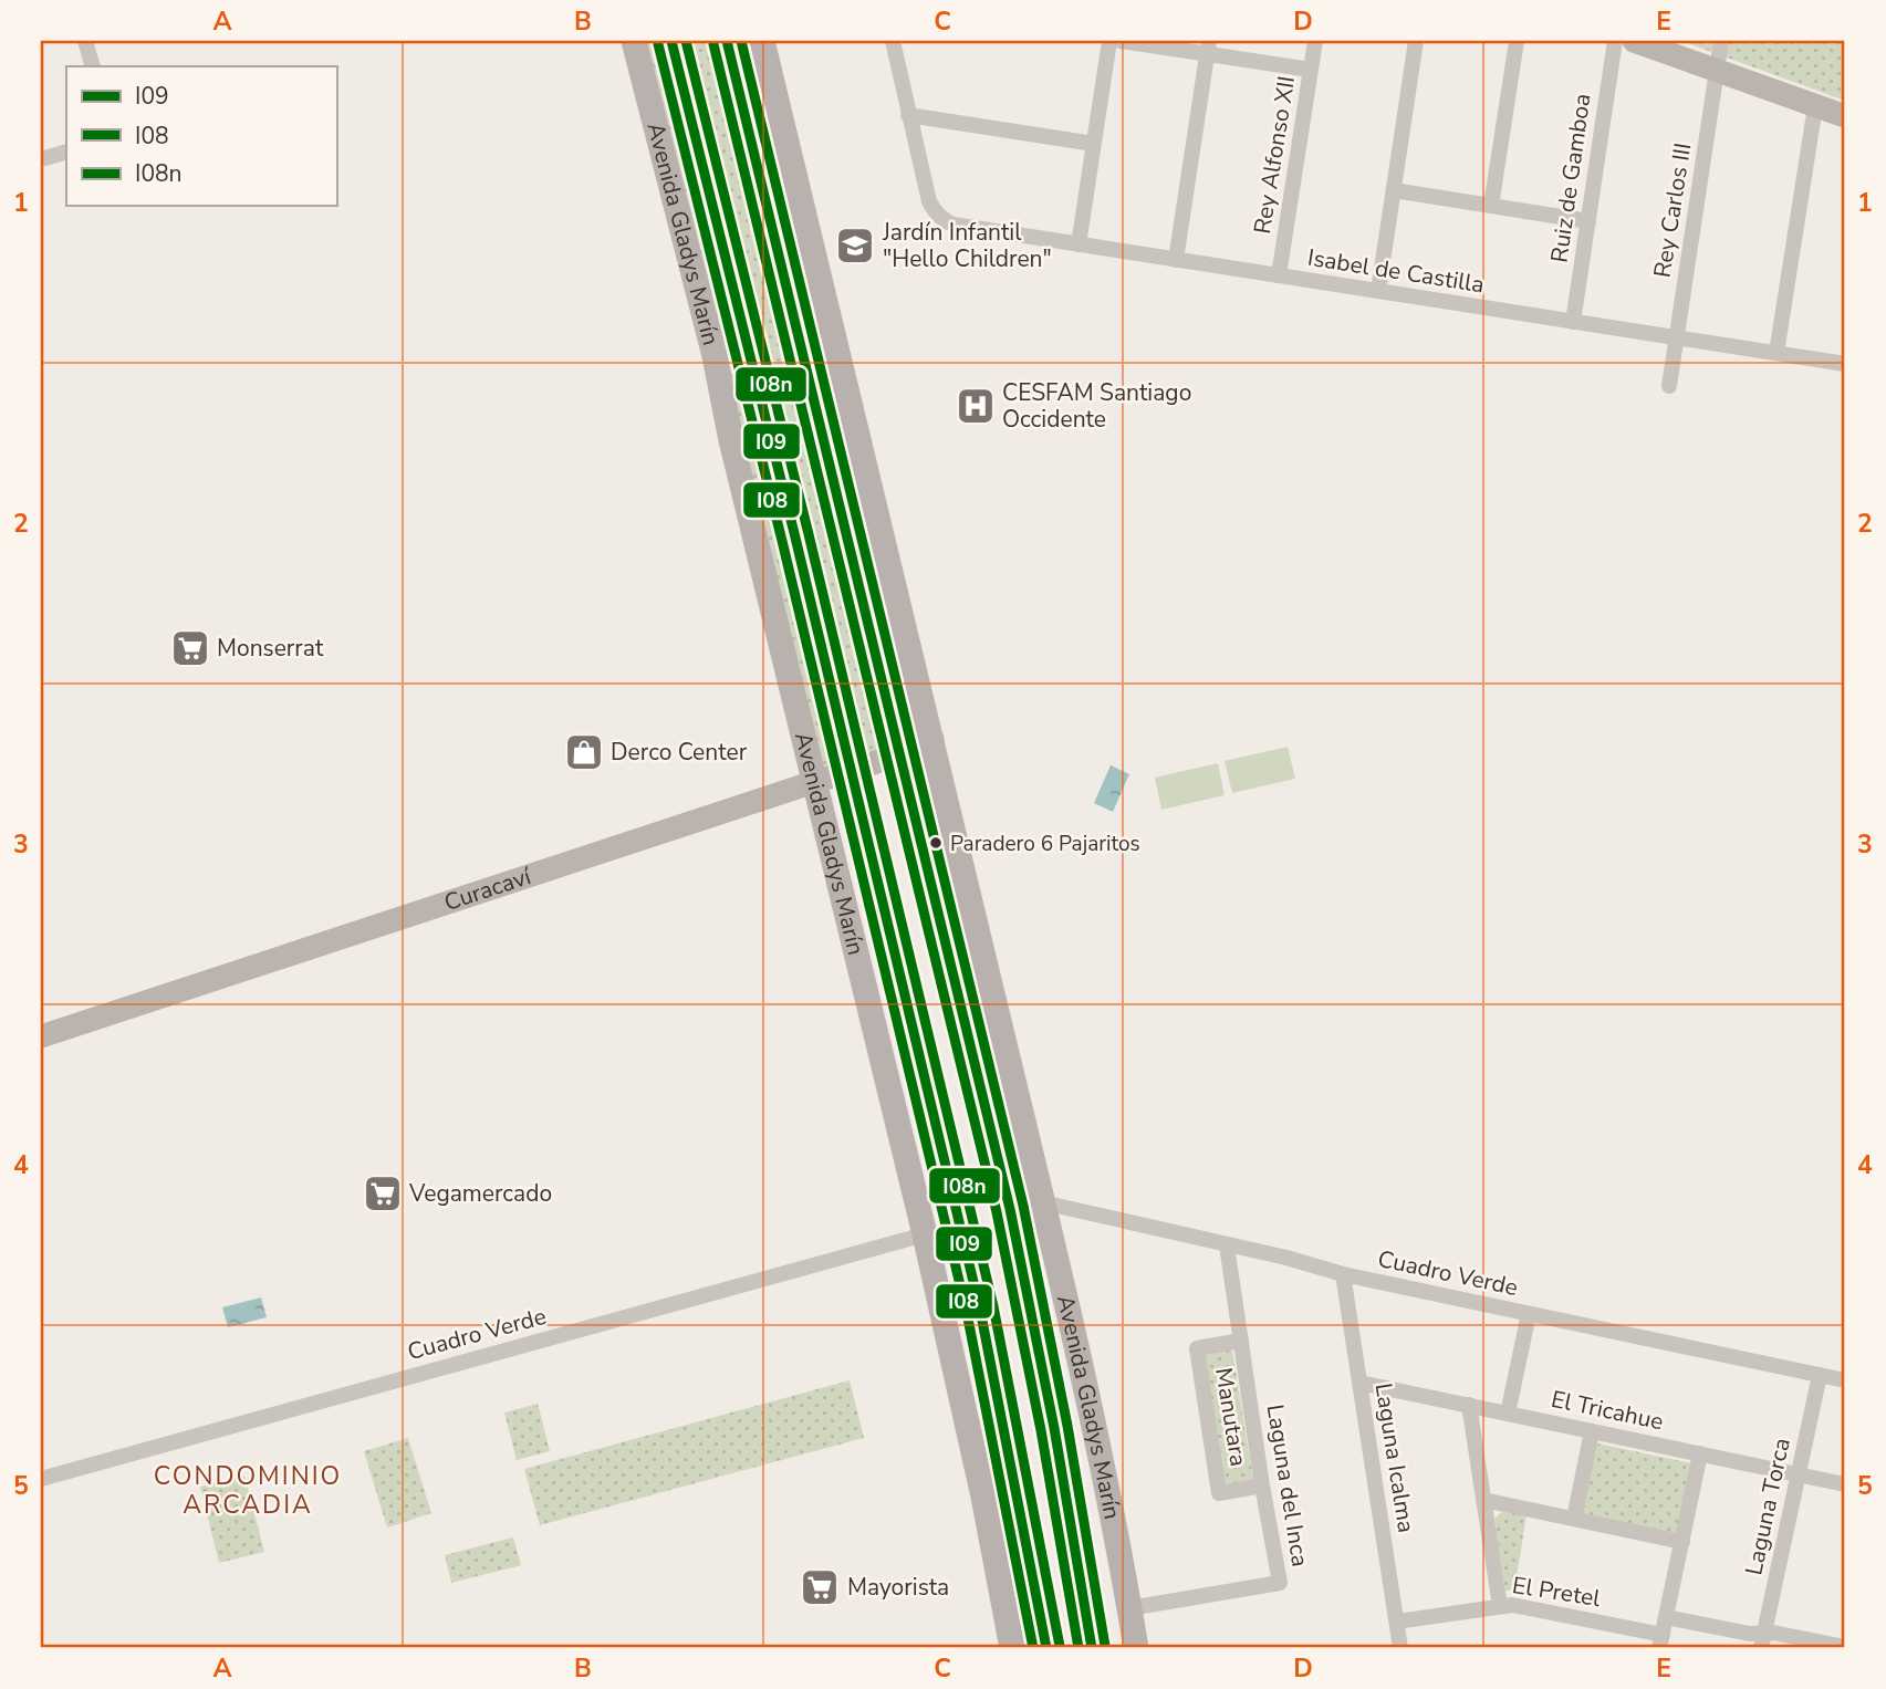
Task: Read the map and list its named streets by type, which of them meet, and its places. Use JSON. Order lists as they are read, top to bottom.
{
  "streets": {
    "main road": ["Avenida Gladys Marín"],
    "street": [
      "Rey Alfonso XII",
      "Ruiz de Gamboa",
      "Rey Carlos III",
      "Isabel de Castilla",
      "Curacaví",
      "Cuadro Verde",
      "El Tricahue",
      "Manutara",
      "Laguna Icalma",
      "Laguna del Inca",
      "Laguna Torca",
      "El Pretel"
    ]
  },
  "crossings": [
    ["Rey Alfonso XII", "Isabel de Castilla"],
    ["Ruiz de Gamboa", "Isabel de Castilla"],
    ["Rey Carlos III", "Isabel de Castilla"],
    ["Avenida Gladys Marín", "Curacaví"],
    ["Avenida Gladys Marín", "Cuadro Verde"],
    ["Avenida Gladys Marín", "Laguna del Inca"],
    ["Cuadro Verde", "Laguna Icalma"],
    ["Cuadro Verde", "Laguna del Inca"],
    ["Cuadro Verde", "Laguna Torca"],
    ["El Tricahue", "Laguna Icalma"],
    ["El Tricahue", "Laguna Torca"],
    ["Manutara", "Laguna del Inca"],
    ["Laguna Icalma", "El Pretel"]
  ],
  "districts": ["CONDOMINIO ARCADIA"],
  "places": {
    "school or university": ["Jardín Infantil \"Hello Children\""],
    "hospital": ["CESFAM Santiago Occidente"],
    "supermarket": ["Monserrat", "Vegamercado", "Mayorista"],
    "shop": ["Derco Center"],
    "other": ["Paradero 6 Pajaritos"]
  },
  "lines": ["transit line I09", "transit line I08n", "transit line I08"],
  "legend": ["I09", "I08", "I08n"],
  "grid": {
    "columns": [
      "A",
      "B",
      "C",
      "D",
      "E"
    ],
    "rows": [
      "1",
      "2",
      "3",
      "4",
      "5"
    ]
  }
}
